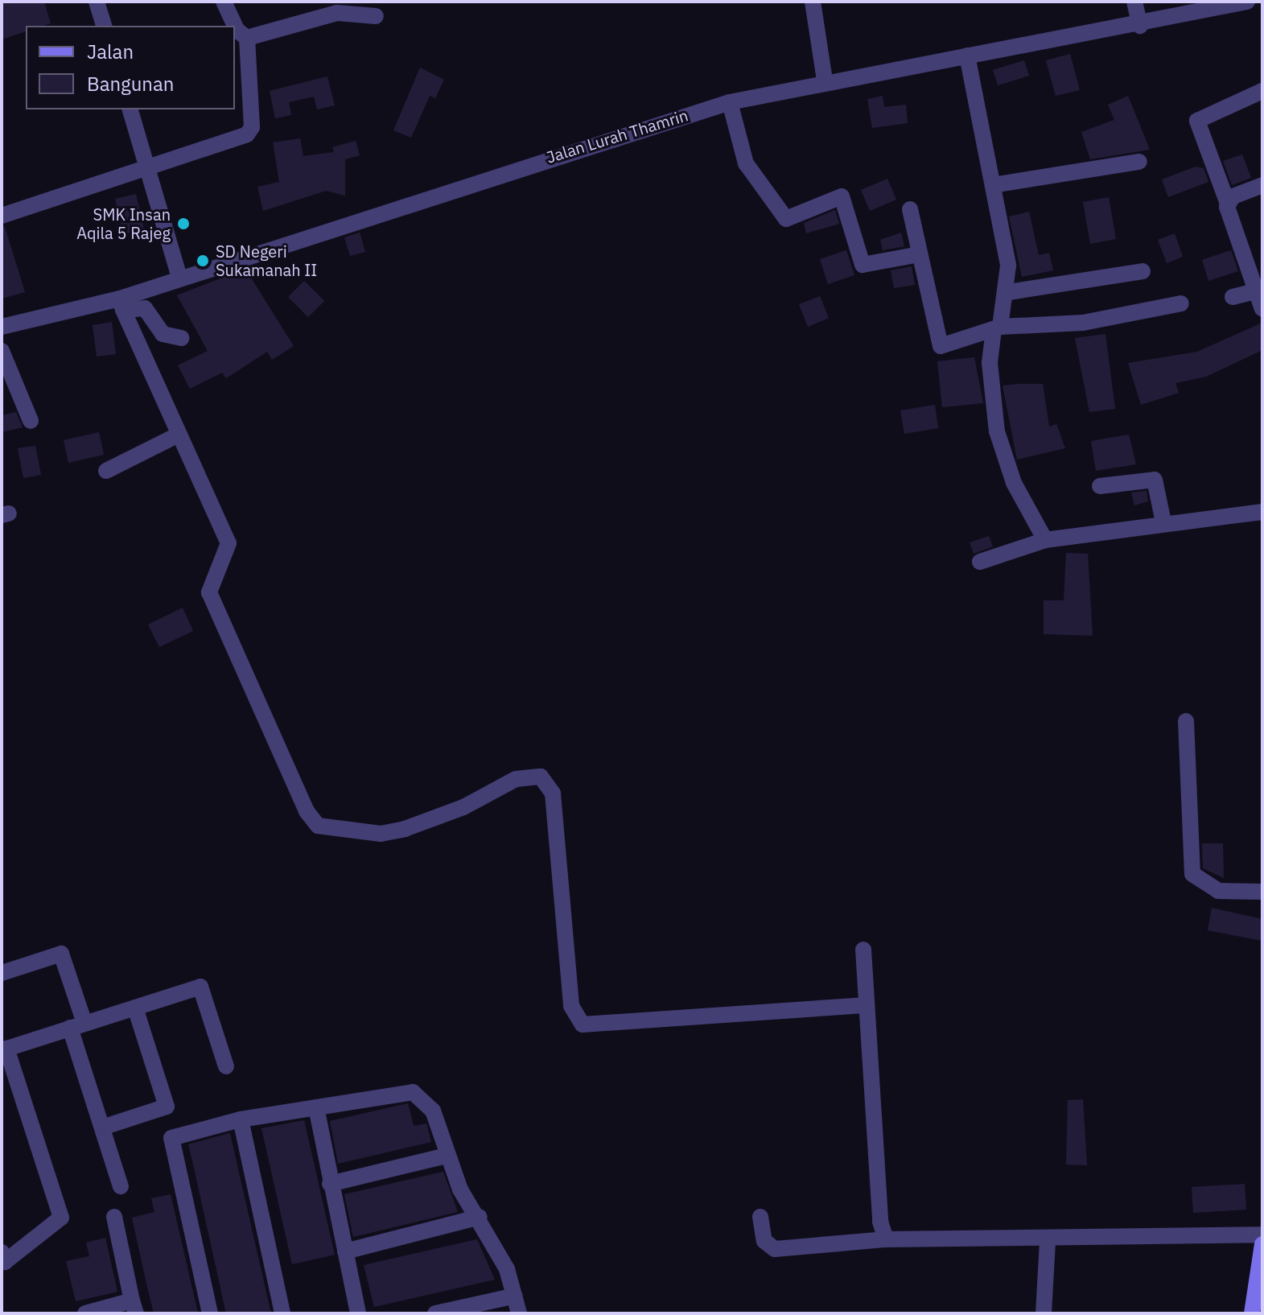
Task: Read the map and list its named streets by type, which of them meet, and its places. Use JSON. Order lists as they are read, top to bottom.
{
  "streets": {
    "street": ["Jalan Lurah Thamrin"]
  },
  "places": ["SMK Insan Aqila 5 Rajeg", "SD Negeri Sukamanah II"],
  "legend": ["Jalan", "Bangunan"]
}
